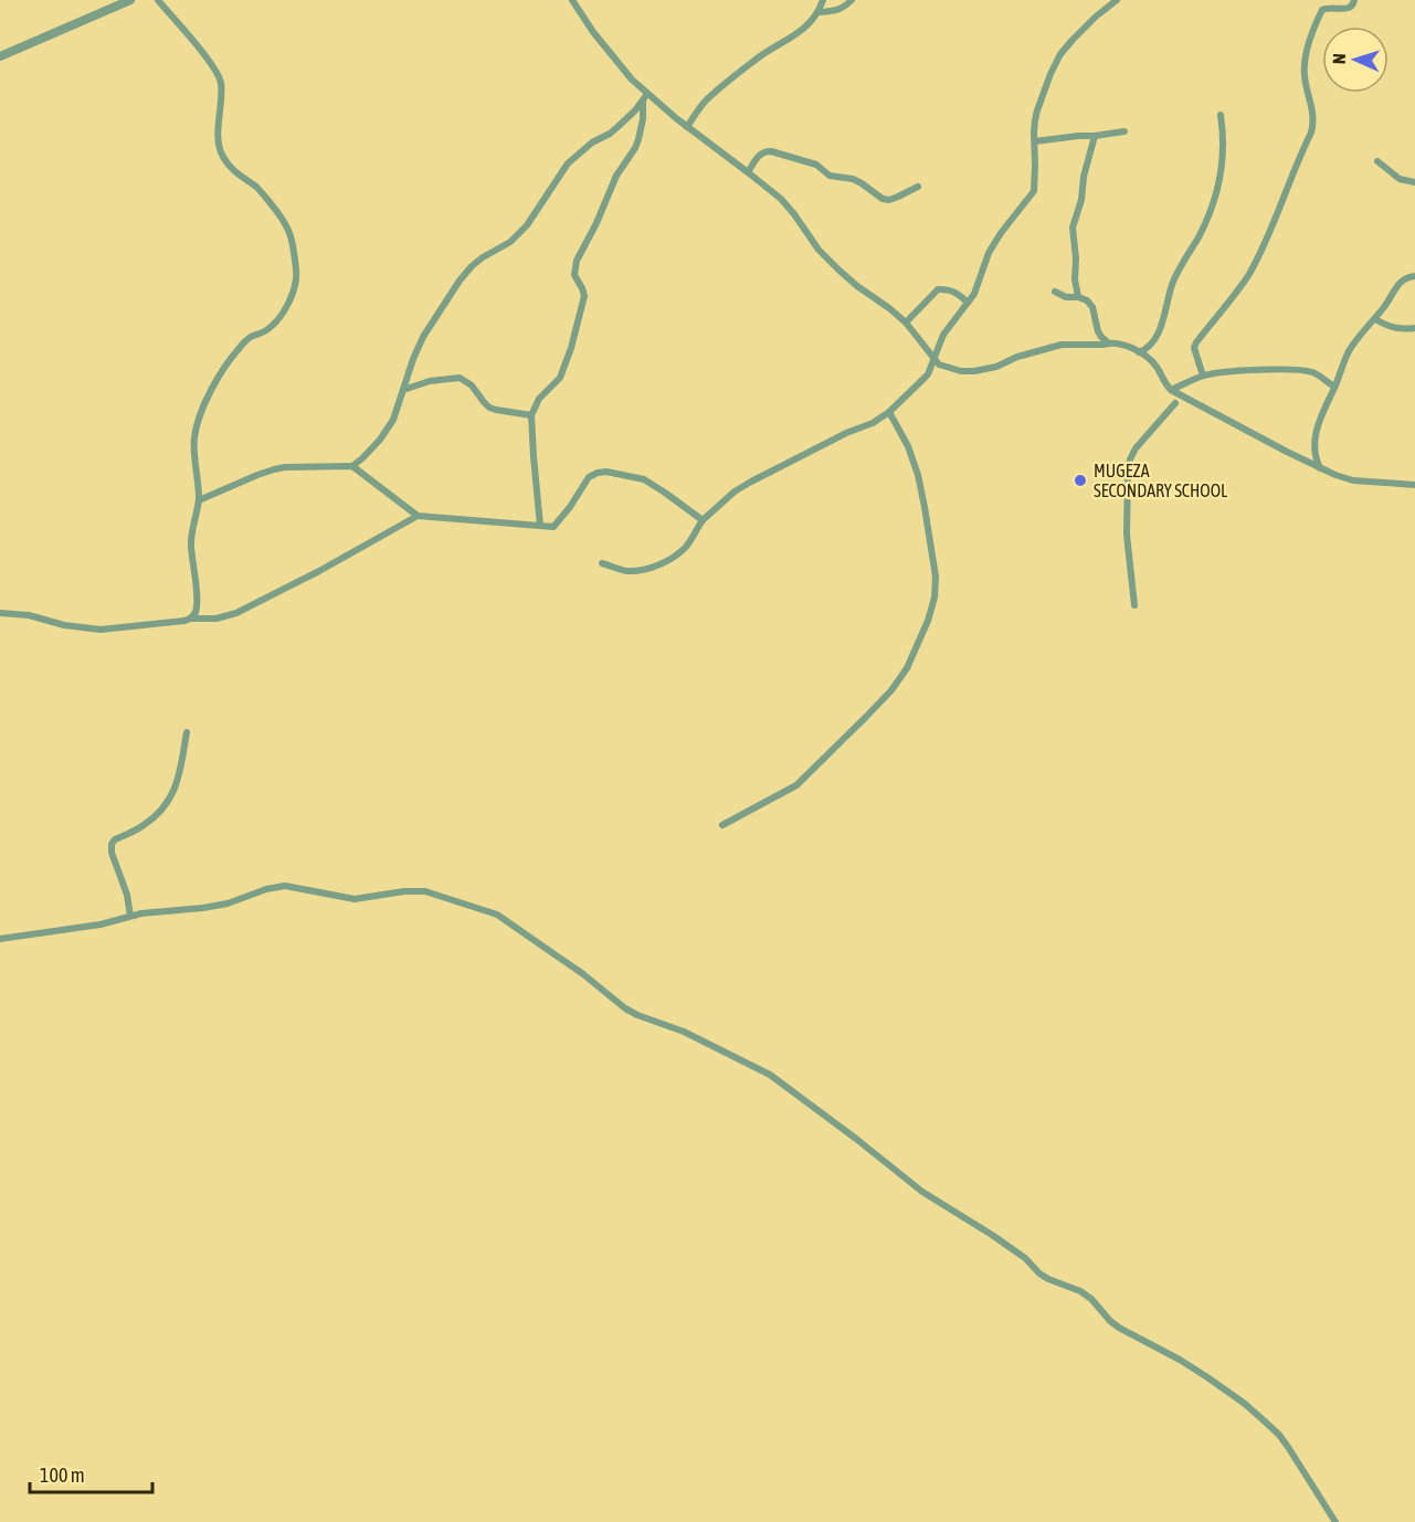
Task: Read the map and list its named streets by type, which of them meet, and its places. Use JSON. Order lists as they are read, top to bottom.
{
  "places": ["MUGEZA SECONDARY SCHOOL"],
  "scale_bar": "100 m",
  "north": "left"
}
